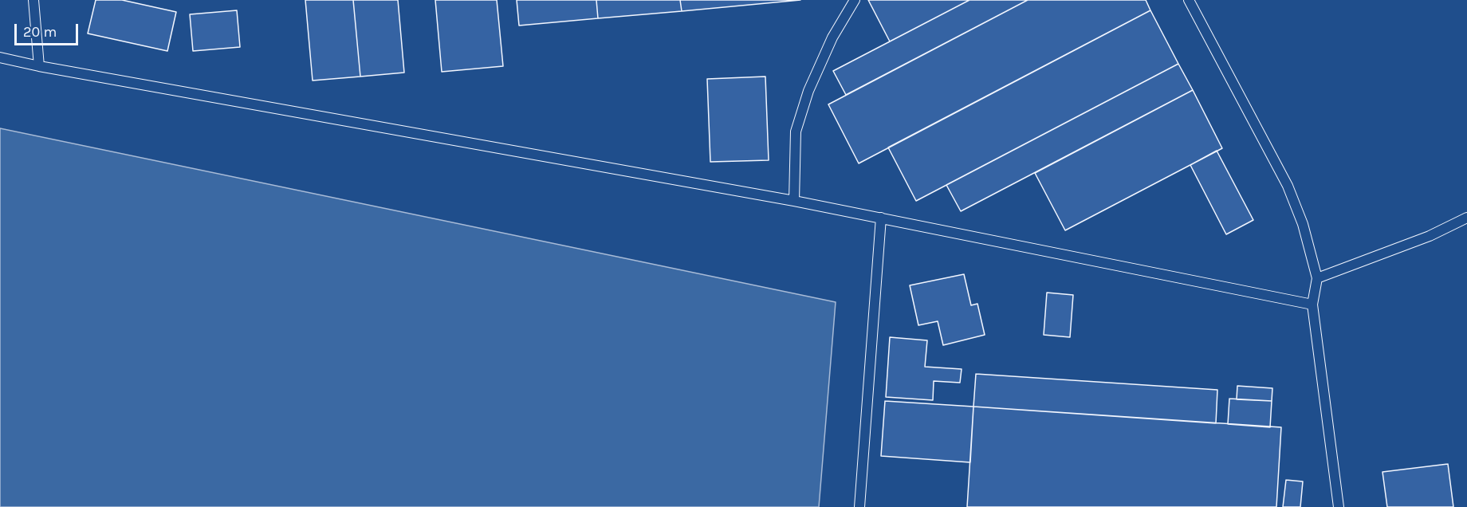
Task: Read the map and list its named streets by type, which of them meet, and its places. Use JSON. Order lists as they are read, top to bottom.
{
  "scale_bar": "20 m"
}
